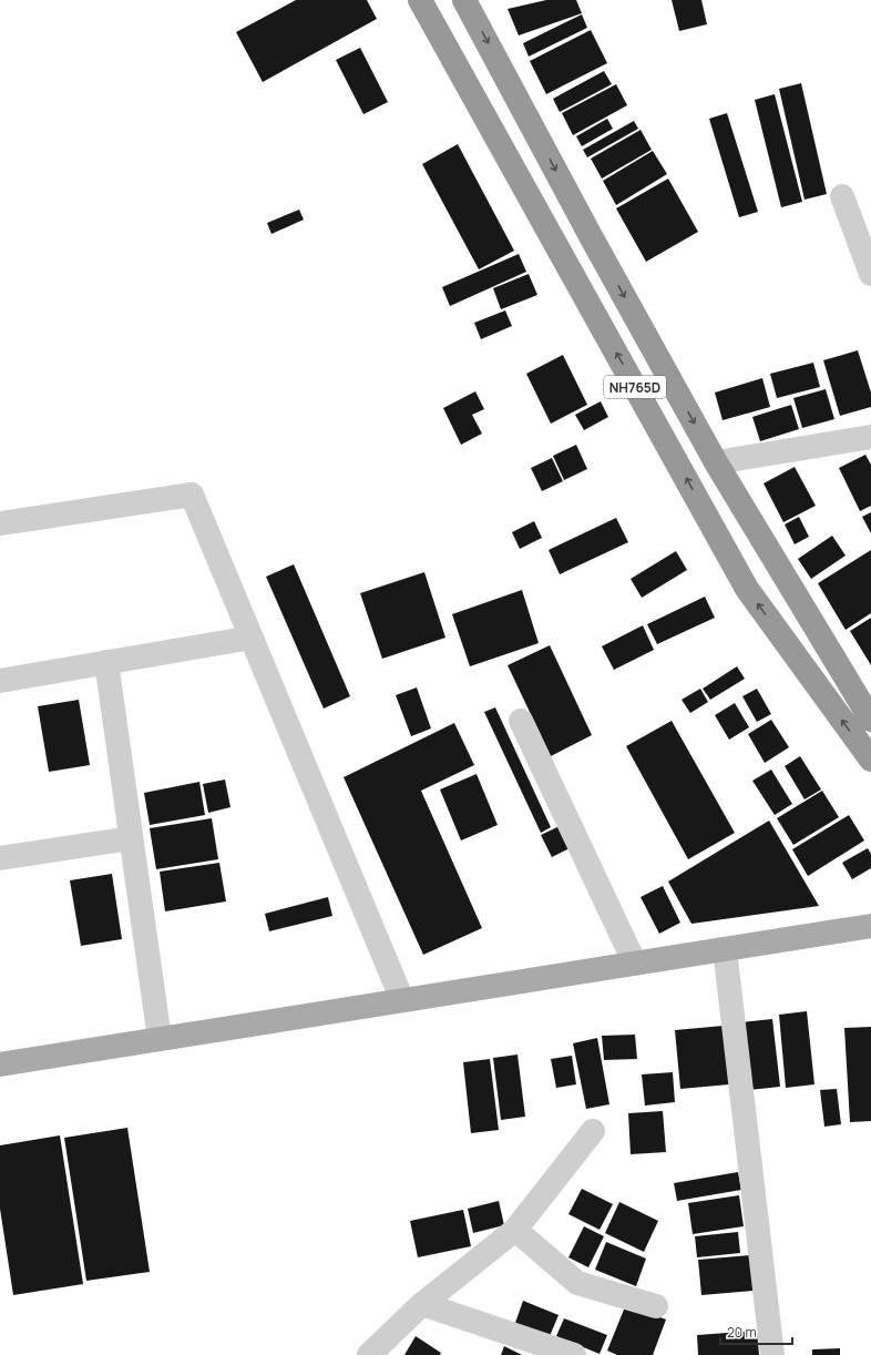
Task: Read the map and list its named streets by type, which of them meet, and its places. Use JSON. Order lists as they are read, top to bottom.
{
  "streets": {
    "highway": ["NH765D"]
  },
  "scale_bar": "20 m"
}
